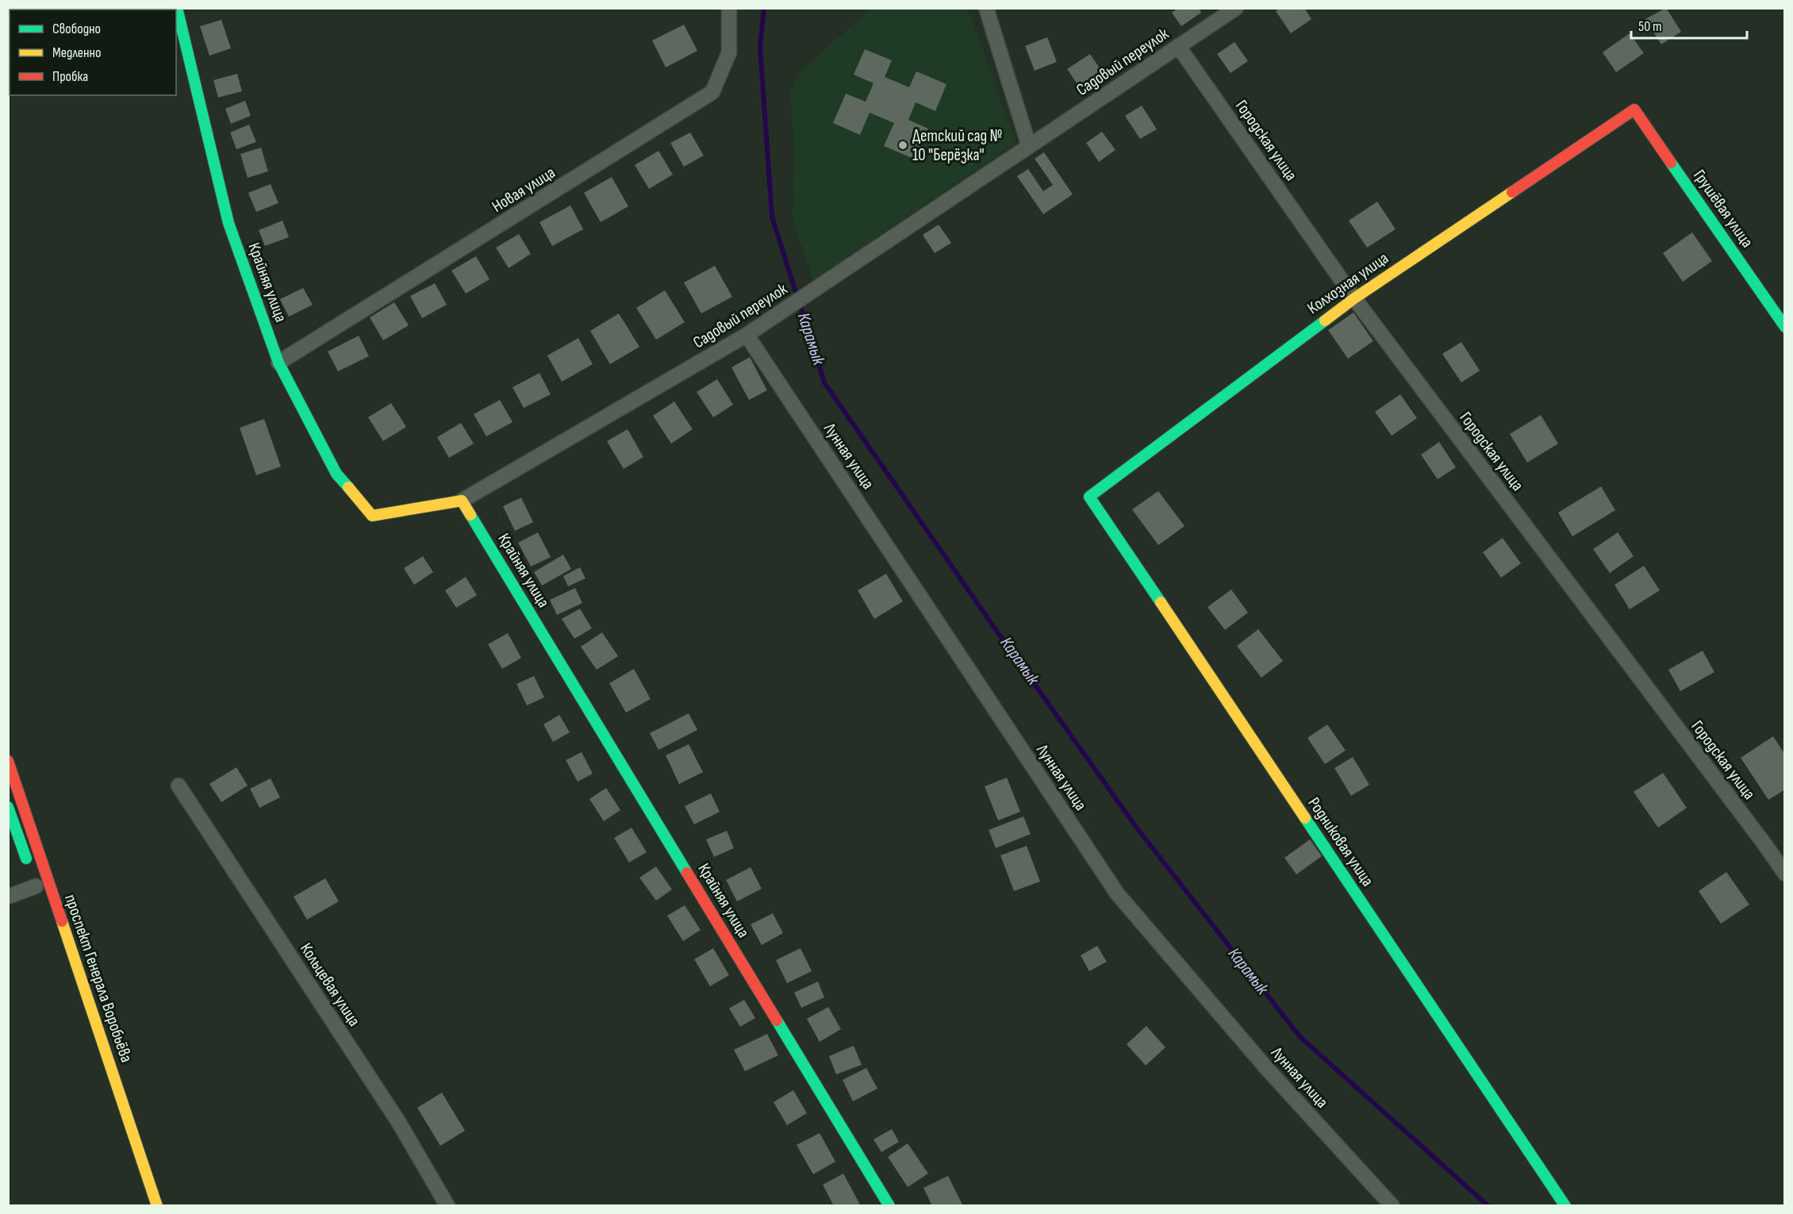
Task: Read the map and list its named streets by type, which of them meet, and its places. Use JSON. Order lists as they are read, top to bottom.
{
  "streets": {
    "street": [
      "Садовый переулок",
      "Городская улица",
      "Новая улица",
      "Грушёвая улица",
      "Крайняя улица",
      "Колхозная улица",
      "Лунная улица",
      "Родниковая улица",
      "проспект Генерала Воробьёва",
      "Кольцевая улица"
    ]
  },
  "crossings": [
    ["Садовый переулок", "Городская улица"],
    ["Садовый переулок", "Крайняя улица"],
    ["Садовый переулок", "Лунная улица"],
    ["Городская улица", "Колхозная улица"],
    ["Новая улица", "Крайняя улица"],
    ["Грушёвая улица", "Колхозная улица"],
    ["Колхозная улица", "Родниковая улица"]
  ],
  "water": ["Карамык"],
  "places": ["Детский сад № 10 \"Берёзка\""],
  "legend": ["Свободно", "Медленно", "Пробка"],
  "scale_bar": "50 m"
}
